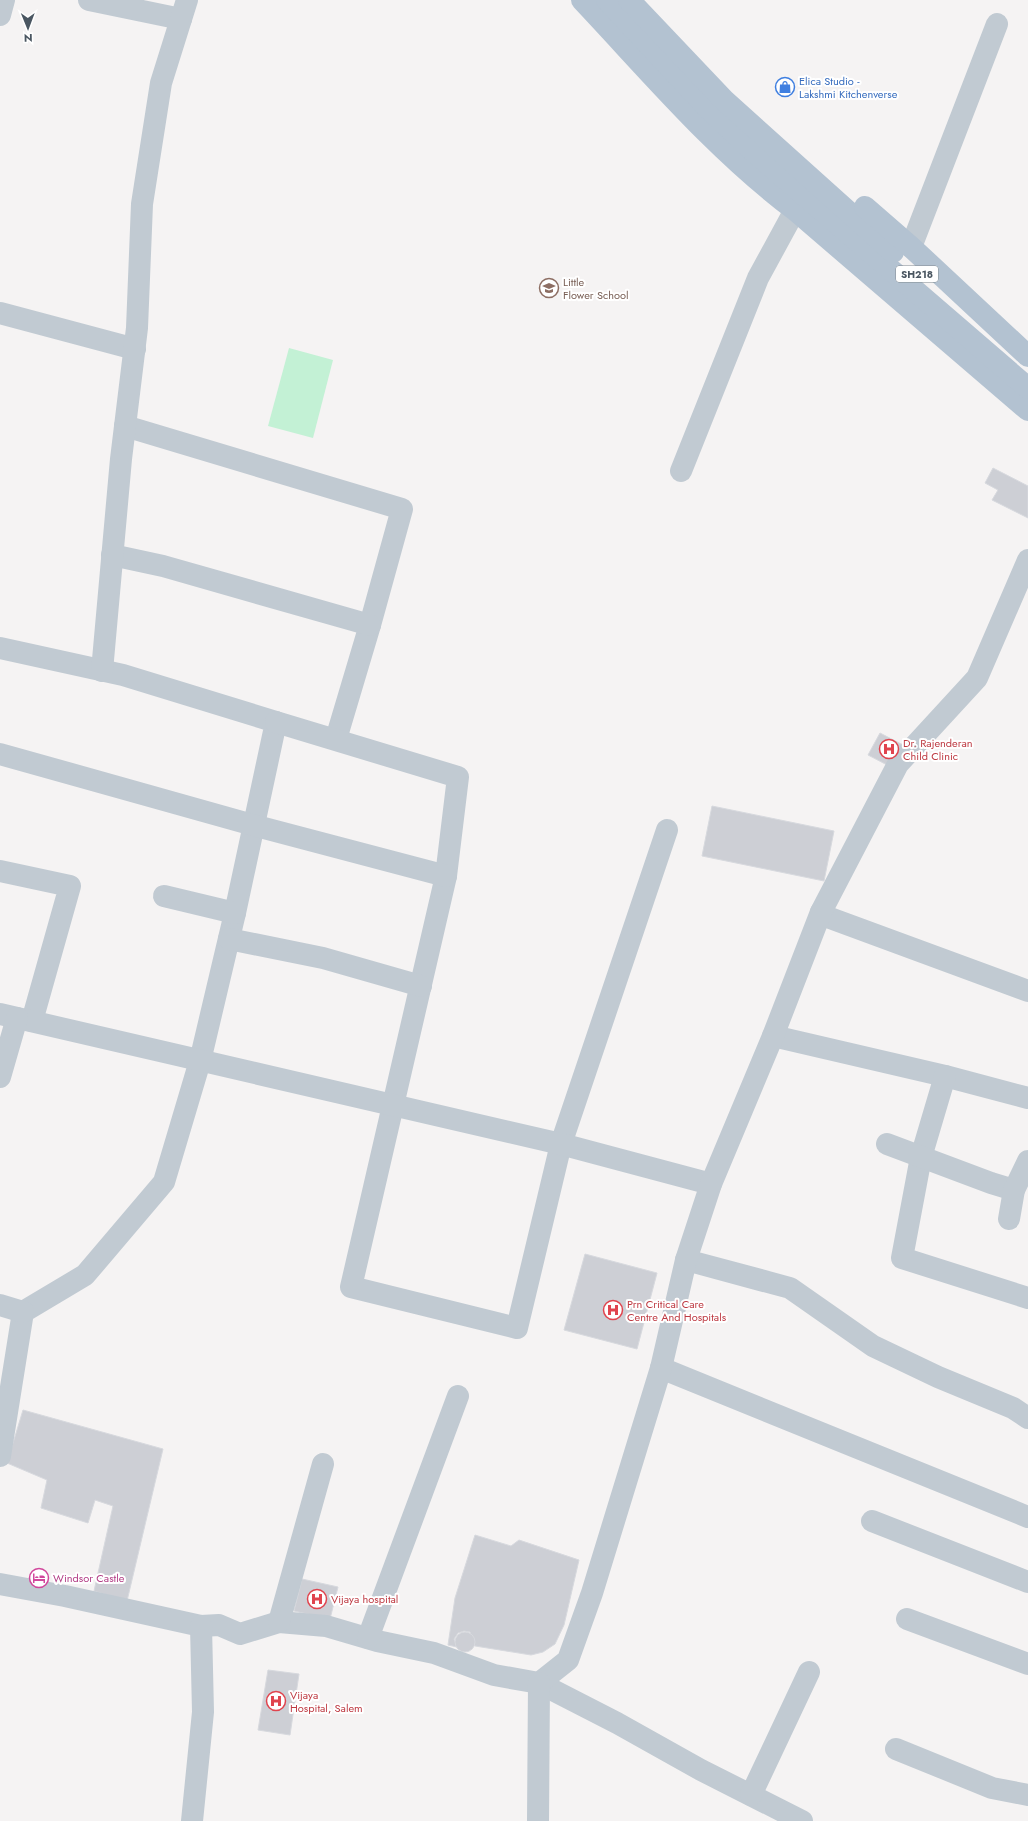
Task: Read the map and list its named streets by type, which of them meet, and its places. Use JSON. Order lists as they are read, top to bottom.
{
  "streets": {
    "main road": ["SH218"]
  },
  "places": {
    "shop": ["Elica Studio - Lakshmi Kitchenverse"],
    "school or university": ["Little Flower School"],
    "hospital": [
      "Dr. Rajenderan Child Clinic",
      "Prn Critical Care Centre And Hospitals",
      "Vijaya hospital",
      "Vijaya Hospital, Salem"
    ],
    "hotel": ["Windsor Castle"]
  },
  "north": "bottom"
}
